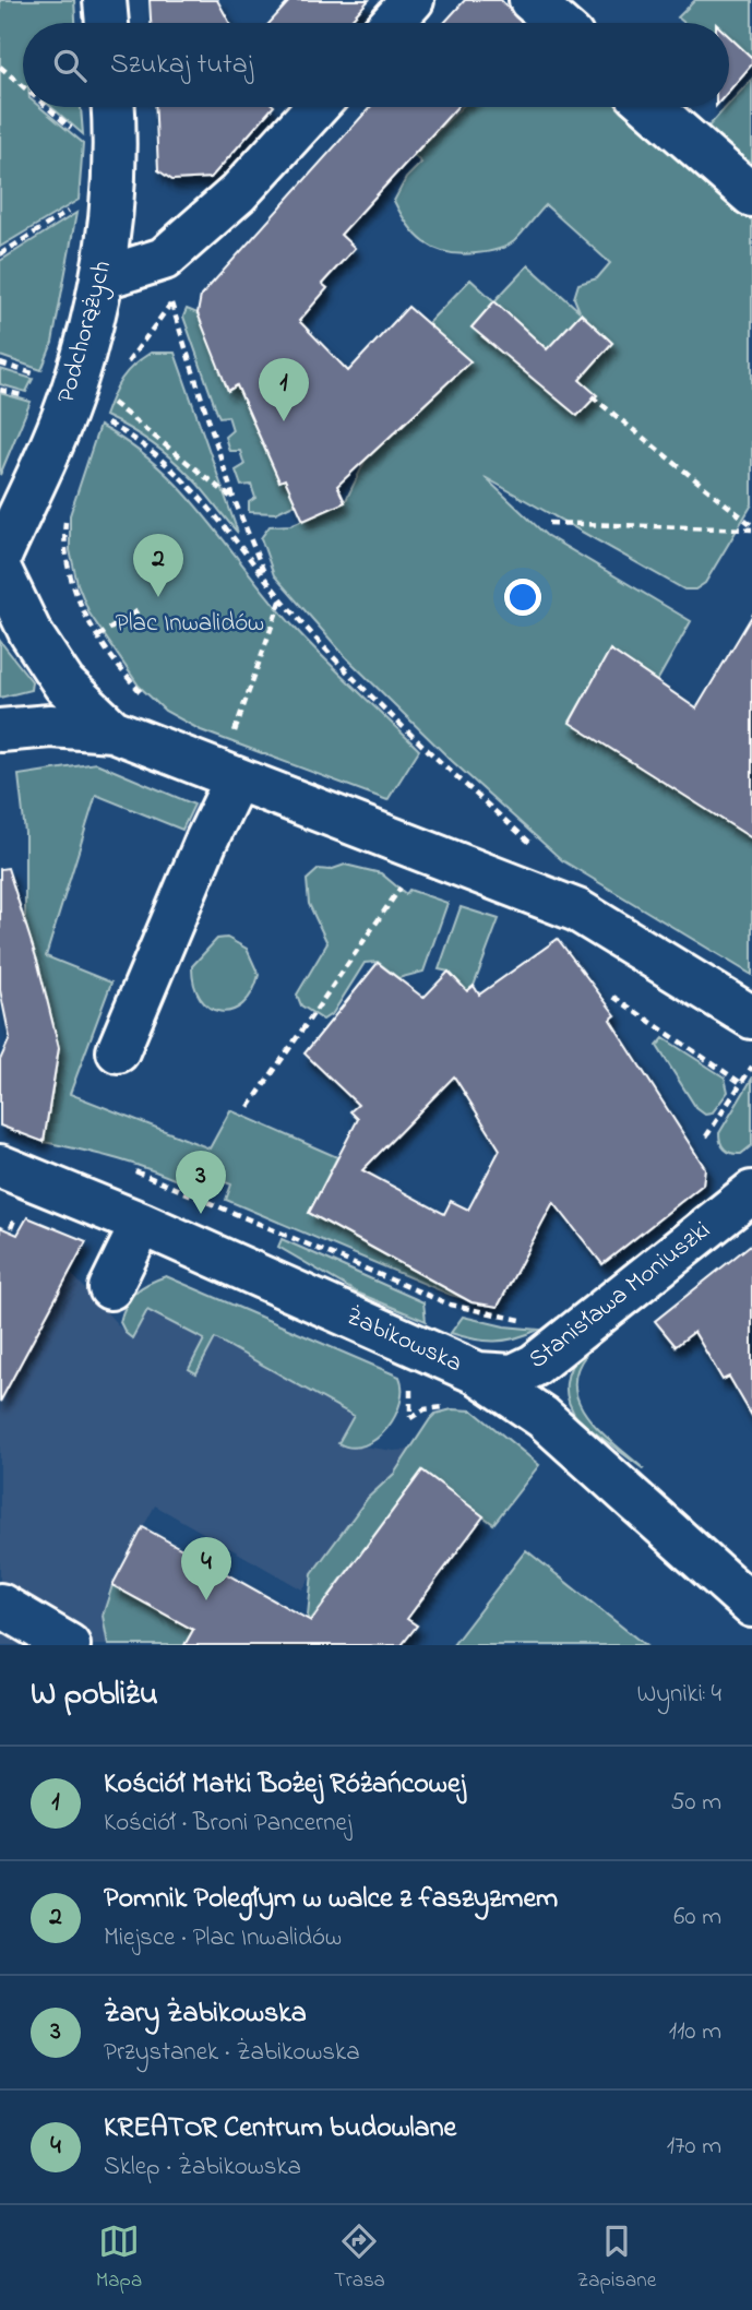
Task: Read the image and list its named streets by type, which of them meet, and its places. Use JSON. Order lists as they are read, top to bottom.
{
  "streets": {
    "street": ["Podchorążych", "Stanisława Moniuszki", "Żabikowska"]
  },
  "crossings": [
    ["Stanisława Moniuszki", "Żabikowska"]
  ],
  "parks": ["Plac Inwalidów"],
  "page": {
    "search": "Szukaj tutaj",
    "pins": [
      "1",
      "2",
      "3",
      "4"
    ],
    "heading": ["W pobliżu", "Wyniki: 4"],
    "list": [
      {
        "mark": "1",
        "name": "Kościół Matki Bożej Różańcowej",
        "note": "Kościół · Broni Pancernej",
        "value": "50 m"
      },
      {
        "mark": "2",
        "name": "Pomnik Poległym w walce z faszyzmem",
        "note": "Miejsce · Plac Inwalidów",
        "value": "60 m"
      },
      {
        "mark": "3",
        "name": "Żary Żabikowska",
        "note": "Przystanek · Żabikowska",
        "value": "110 m"
      },
      {
        "mark": "4",
        "name": "KREATOR Centrum budowlane",
        "note": "Sklep · Żabikowska",
        "value": "170 m"
      }
    ],
    "nav": ["Mapa", "Trasa", "Zapisane"]
  }
}
